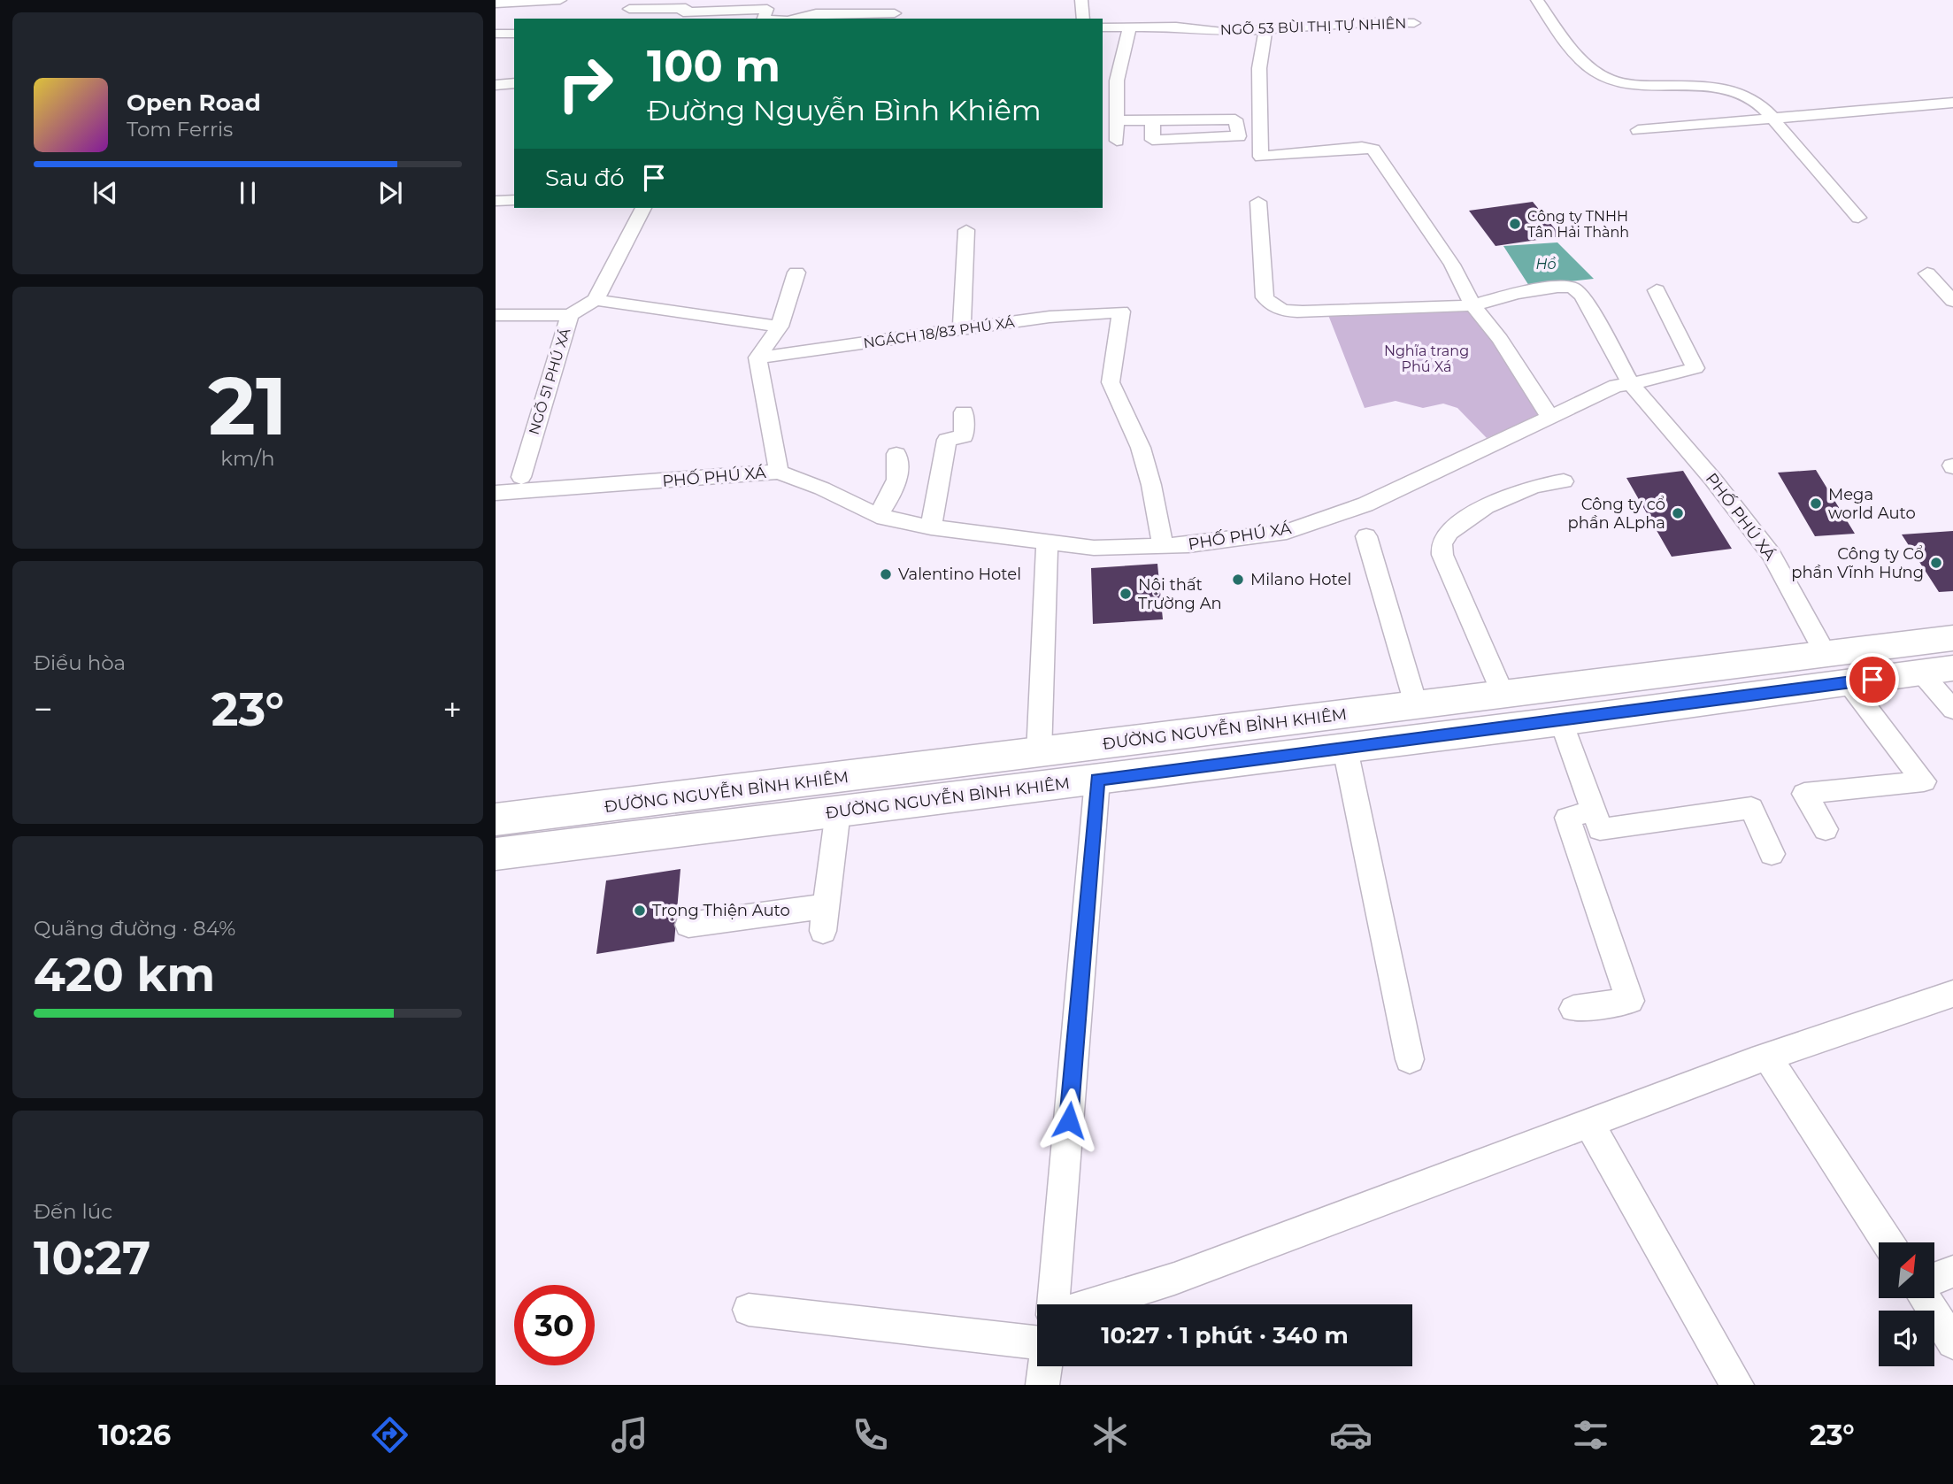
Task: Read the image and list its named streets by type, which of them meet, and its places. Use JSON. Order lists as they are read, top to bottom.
{
  "streets": {
    "highway": ["ĐƯỜNG NGUYỄN BỈNH KHIÊM", "ĐƯỜNG NGUYỄN BÌNH KHIÊM"],
    "street": [
      "NGÕ 53 BÙI THỊ TỰ NHIÊN",
      "NGÁCH 18/83 PHÚ XÁ",
      "NGÕ 51 PHÚ XÁ",
      "PHỐ PHÚ XÁ"
    ]
  },
  "crossings": [
    ["NGÁCH 18/83 PHÚ XÁ", "PHỐ PHÚ XÁ"],
    ["PHỐ PHÚ XÁ", "ĐƯỜNG NGUYỄN BỈNH KHIÊM"],
    ["PHỐ PHÚ XÁ", "ĐƯỜNG NGUYỄN BÌNH KHIÊM"],
    ["ĐƯỜNG NGUYỄN BỈNH KHIÊM", "ĐƯỜNG NGUYỄN BÌNH KHIÊM"]
  ],
  "water": ["Hồ"],
  "parks": ["Nghĩa trang Phú Xá"],
  "places": [
    "Công ty TNHH Tân Hải Thành",
    "Mega world Auto",
    "Công ty cổ phần ALpha",
    "Công ty Cổ phần Vĩnh Hưng",
    "Valentino Hotel",
    "Milano Hotel",
    "Nội thất Trường An",
    "Trọng Thiện Auto"
  ],
  "north": "top right",
  "page": {
    "turn": ["100 m", "Đường Nguyễn Bình Khiêm"],
    "song": ["Open Road", "Tom Ferris"],
    "then": "Sau đó",
    "tile": [
      ["21", "km/h"],
      "Điều hòa",
      ["Quãng đường · 84%", "420 km"],
      ["Đến lúc", "10:27"]
    ],
    "heat": ["−", "23°", "+"],
    "limit": "30",
    "trip": "10:27 · 1 phút · 340 m",
    "tabs": ["10:26", "23°"]
  }
}
